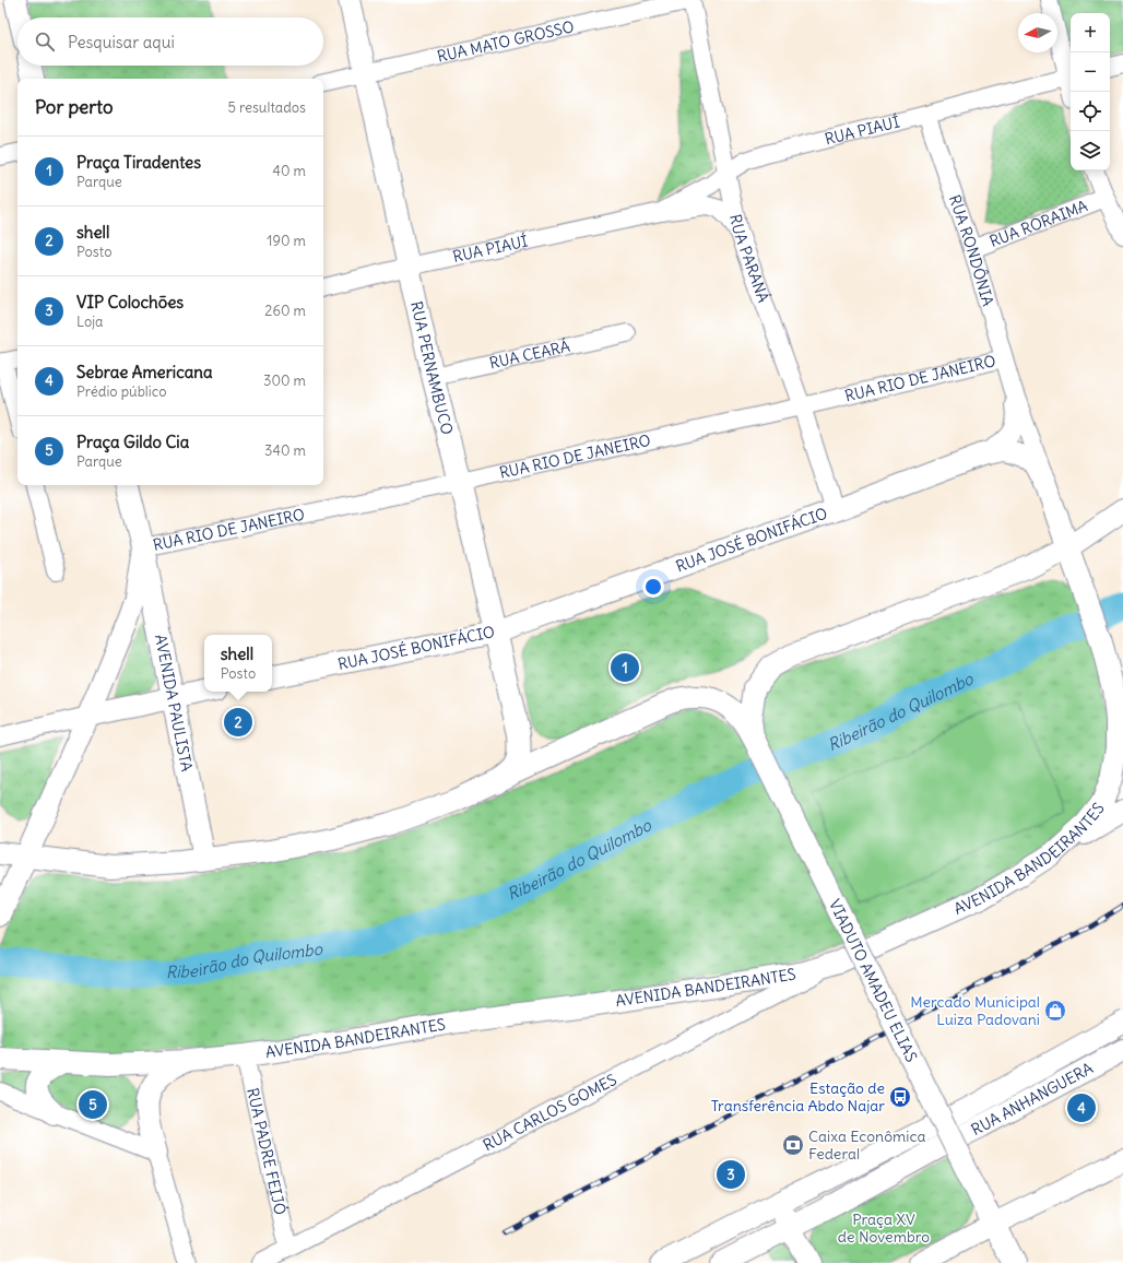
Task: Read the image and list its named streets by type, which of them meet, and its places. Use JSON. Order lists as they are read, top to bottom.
{
  "streets": {
    "main road": [
      "RUA RONDÔNIA",
      "RUA PERNAMBUCO",
      "RUA JOSÉ BONIFÁCIO",
      "AVENIDA PAULISTA",
      "AVENIDA BANDEIRANTES",
      "VIADUTO AMADEU ELIAS",
      "RUA ANHANGUERA"
    ],
    "street": [
      "RUA MATO GROSSO",
      "RUA PIAUÍ",
      "RUA RORAIMA",
      "RUA PARANÁ",
      "RUA CEARÁ",
      "RUA RIO DE JANEIRO",
      "RUA CARLOS GOMES",
      "RUA PADRE FEIJÓ"
    ]
  },
  "crossings": [
    ["RUA MATO GROSSO", "RUA PARANÁ"],
    ["RUA MATO GROSSO", "RUA PERNAMBUCO"],
    ["RUA PIAUÍ", "RUA RONDÔNIA"],
    ["RUA PIAUÍ", "RUA PARANÁ"],
    ["RUA PIAUÍ", "RUA PERNAMBUCO"],
    ["RUA RORAIMA", "RUA RONDÔNIA"],
    ["RUA RONDÔNIA", "RUA RIO DE JANEIRO"],
    ["RUA RONDÔNIA", "RUA JOSÉ BONIFÁCIO"],
    ["RUA RONDÔNIA", "AVENIDA BANDEIRANTES"],
    ["RUA PARANÁ", "RUA RIO DE JANEIRO"],
    ["RUA PARANÁ", "RUA JOSÉ BONIFÁCIO"],
    ["RUA CEARÁ", "RUA PERNAMBUCO"],
    ["RUA PERNAMBUCO", "RUA RIO DE JANEIRO"],
    ["RUA PERNAMBUCO", "RUA JOSÉ BONIFÁCIO"],
    ["RUA RIO DE JANEIRO", "AVENIDA PAULISTA"],
    ["AVENIDA BANDEIRANTES", "RUA CARLOS GOMES"],
    ["AVENIDA BANDEIRANTES", "RUA PADRE FEIJÓ"],
    ["RUA CARLOS GOMES", "RUA PADRE FEIJÓ"]
  ],
  "water": ["Ribeirão do Quilombo"],
  "parks": ["Praça XV de Novembro"],
  "places": {
    "shop": ["Mercado Municipal Luiza Padovani"],
    "bus stop": ["Estação de Transferência Abdo Najar"],
    "bank": ["Caixa Econômica Federal"]
  },
  "north": "left",
  "page": {
    "map_buttons": ["+", "−"],
    "search": "Pesquisar aqui",
    "heading": ["Por perto", "5 resultados"],
    "list": [
      {
        "mark": "1",
        "name": "Praça Tiradentes",
        "note": "Parque",
        "value": "40 m"
      },
      {
        "mark": "2",
        "name": "shell",
        "note": "Posto",
        "value": "190 m"
      },
      {
        "mark": "3",
        "name": "VIP Colochões",
        "note": "Loja",
        "value": "260 m"
      },
      {
        "mark": "4",
        "name": "Sebrae Americana",
        "note": "Prédio público",
        "value": "300 m"
      },
      {
        "mark": "5",
        "name": "Praça Gildo Cia",
        "note": "Parque",
        "value": "340 m"
      }
    ],
    "popup": ["shell", "Posto"],
    "pins": [
      "1",
      "2",
      "5",
      "4",
      "3"
    ]
  }
}
